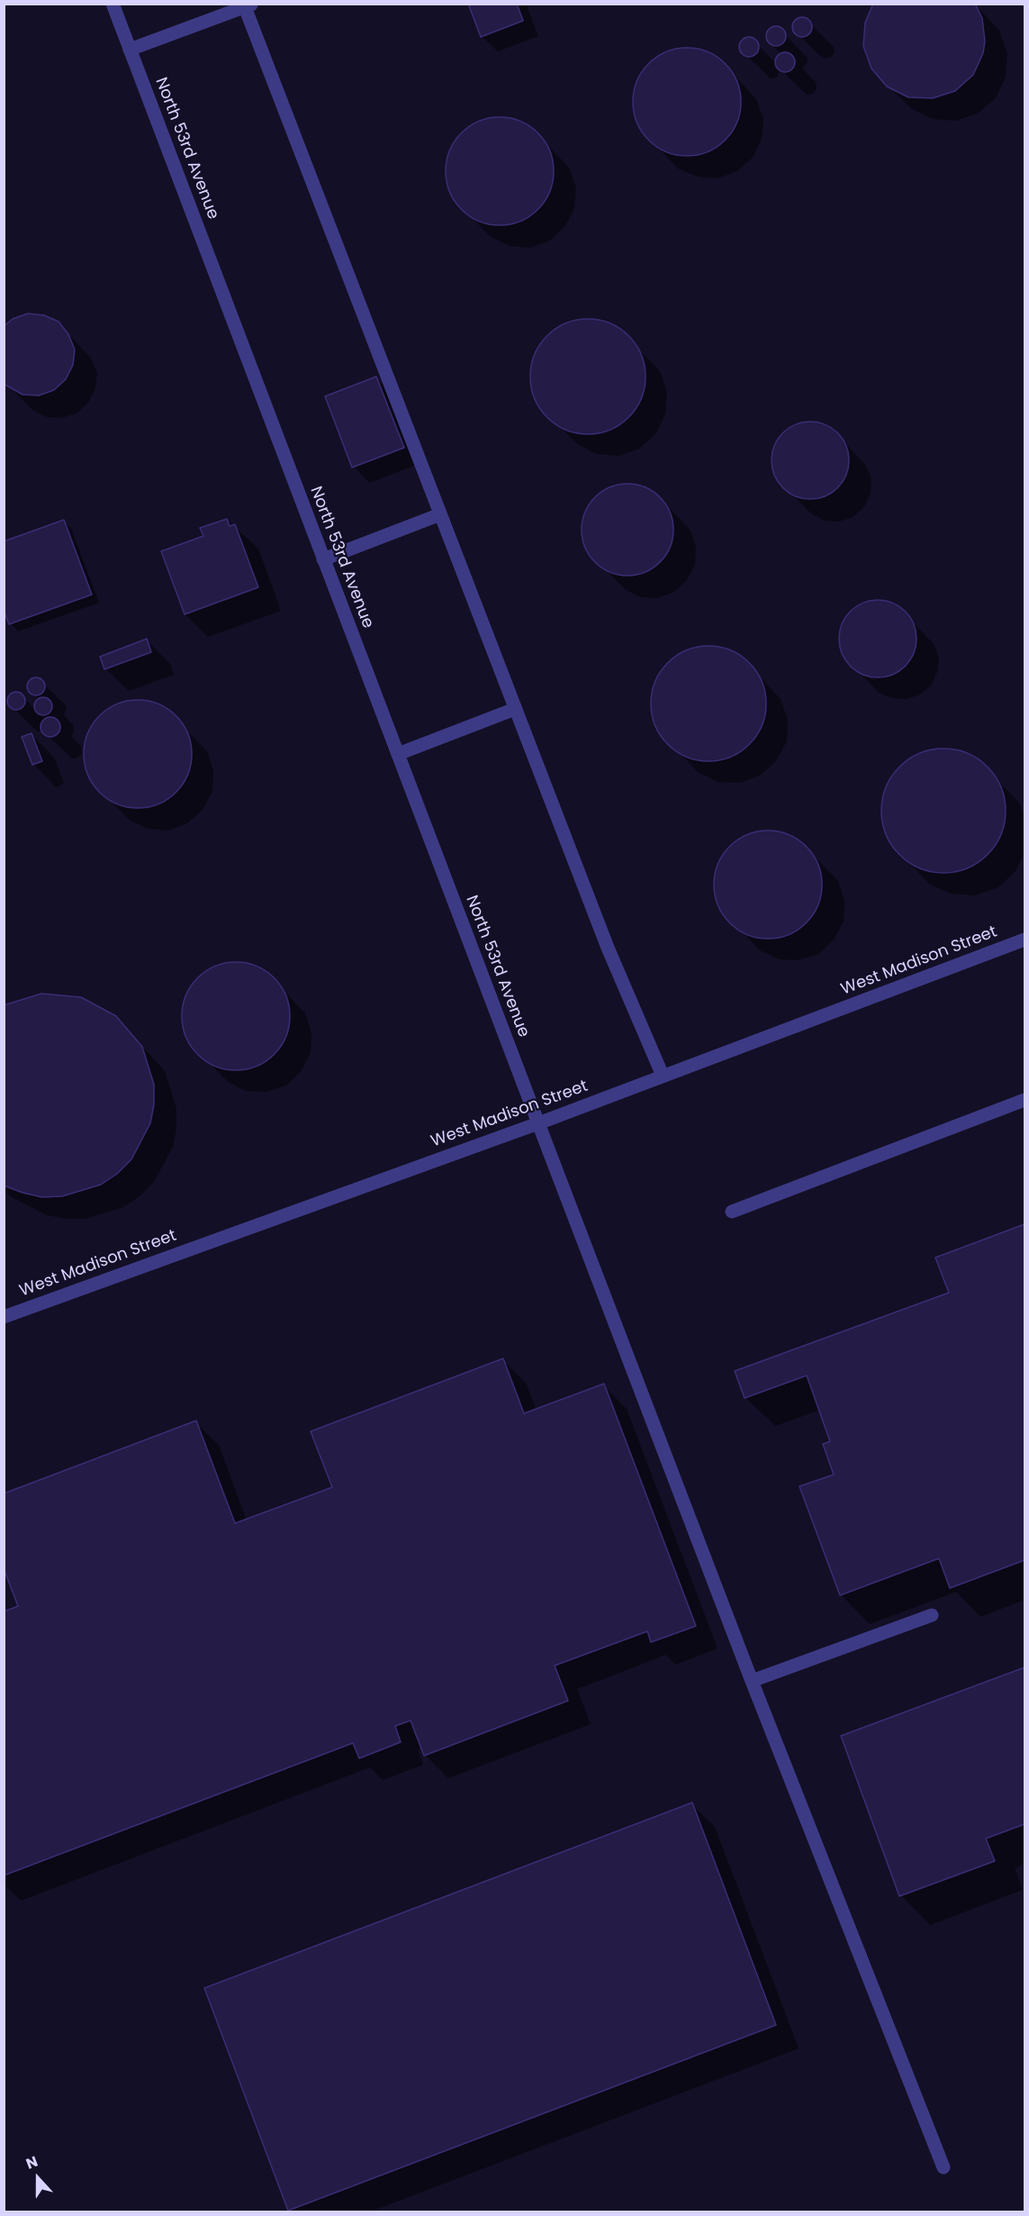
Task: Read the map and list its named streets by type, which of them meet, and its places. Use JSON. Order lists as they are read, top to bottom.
{
  "streets": {
    "street": ["North 53rd Avenue", "West Madison Street"]
  },
  "crossings": [
    ["North 53rd Avenue", "West Madison Street"]
  ],
  "north": "top"
}
